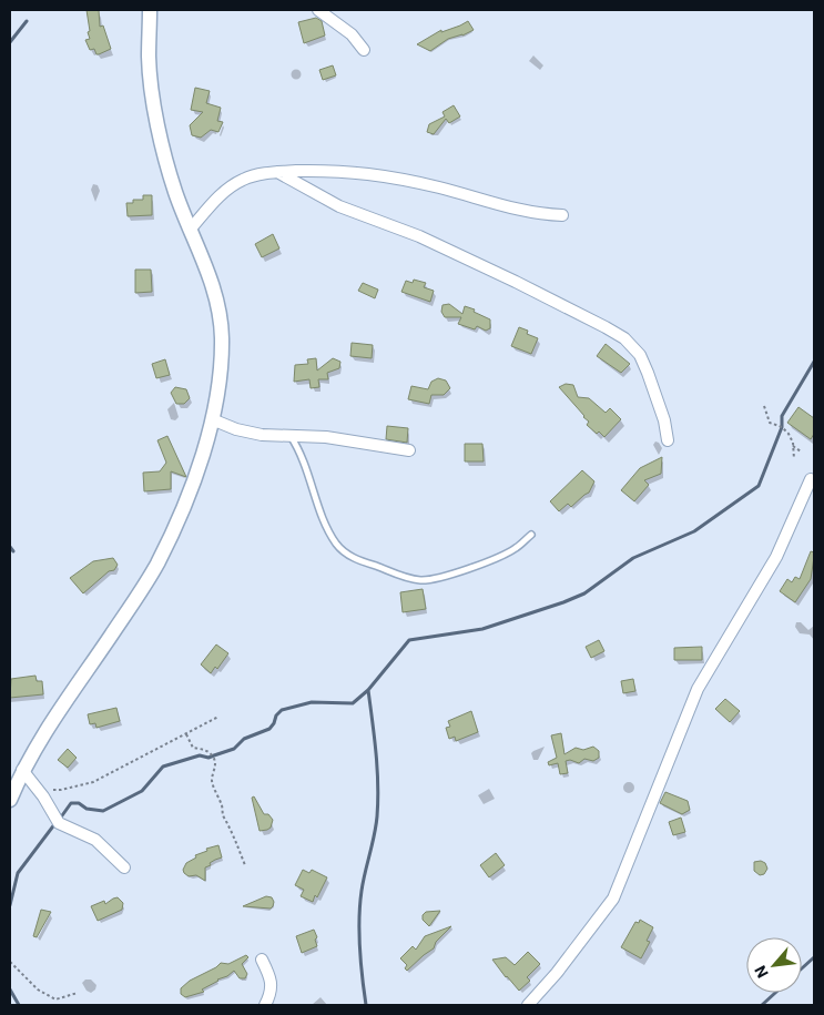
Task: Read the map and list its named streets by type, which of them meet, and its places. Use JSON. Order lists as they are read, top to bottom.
{
  "north": "bottom left"
}
